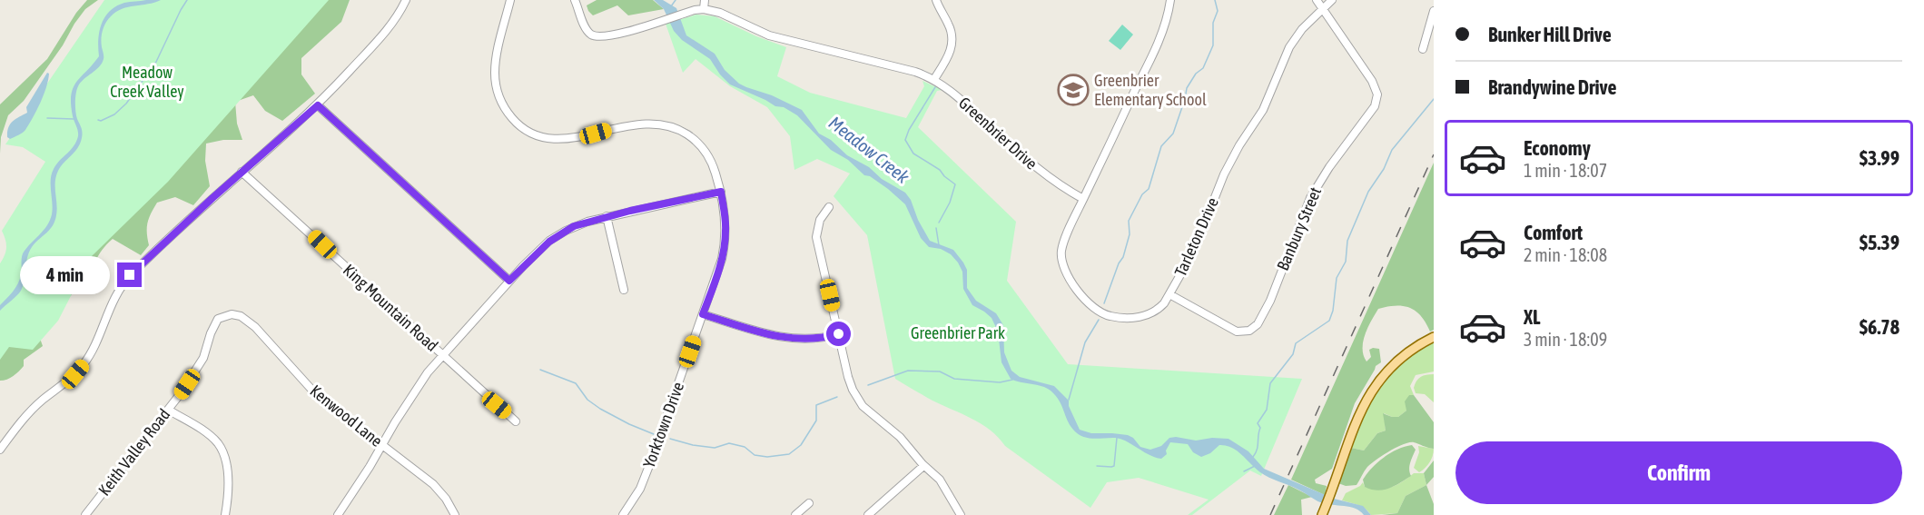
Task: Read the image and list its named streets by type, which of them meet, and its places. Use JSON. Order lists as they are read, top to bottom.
{
  "streets": {
    "street": [
      "Greenbrier Drive",
      "Banbury Street",
      "Tarleton Drive",
      "King Mountain Road",
      "Kenwood Lane",
      "Yorktown Drive",
      "Keith Valley Road"
    ]
  },
  "crossings": [
    ["Greenbrier Drive", "Tarleton Drive"],
    ["Banbury Street", "Tarleton Drive"],
    ["Kenwood Lane", "Keith Valley Road"]
  ],
  "water": ["Meadow Creek"],
  "parks": ["Meadow Creek Valley", "Greenbrier Park"],
  "places": {
    "school or university": ["Greenbrier Elementary School"]
  },
  "page": {
    "banner": ["Bunker Hill Drive", "Brandywine Drive"],
    "list": [
      {
        "name": "Economy",
        "note": "1 min · 18:07",
        "value": "$3.99"
      },
      {
        "name": "Comfort",
        "note": "2 min · 18:08",
        "value": "$5.39"
      },
      {
        "name": "XL",
        "note": "3 min · 18:09",
        "value": "$6.78"
      }
    ],
    "bubble": "4 min",
    "buttons": "Confirm"
  }
}
